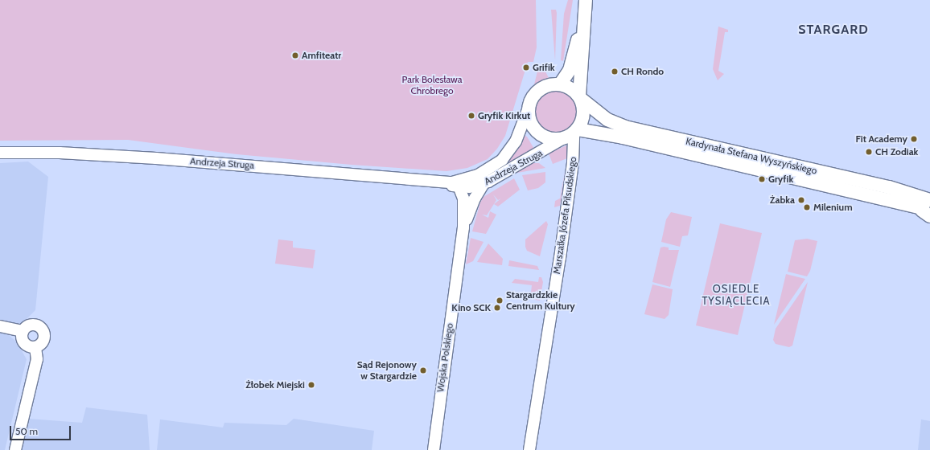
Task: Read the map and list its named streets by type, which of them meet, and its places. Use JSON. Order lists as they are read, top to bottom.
{
  "streets": {
    "main road": ["Kardynała Stefana Wyszyńskiego"],
    "street": ["Andrzeja Struga", "Marszałka Józefa Piłsudskiego", "Wojska Polskiego"]
  },
  "crossings": [
    ["Kardynała Stefana Wyszyńskiego", "Andrzeja Struga"],
    ["Kardynała Stefana Wyszyńskiego", "Marszałka Józefa Piłsudskiego"],
    ["Andrzeja Struga", "Marszałka Józefa Piłsudskiego"],
    ["Andrzeja Struga", "Wojska Polskiego"]
  ],
  "districts": ["STARGARD", "OSIEDLE TYSIĄCLECIA"],
  "parks": ["Park Bolesława Chrobrego"],
  "places": [
    "Amfiteatr",
    "Grifik",
    "CH Rondo",
    "Gryfik Kirkut",
    "Fit Academy",
    "CH Zodiak",
    "Gryfik",
    "Żabka",
    "Milenium",
    "Stargardzkie Centrum Kultury",
    "Kino SCK",
    "Sąd Rejonowy w Stargardzie",
    "Żłobek Miejski"
  ],
  "scale_bar": "50 m"
}
